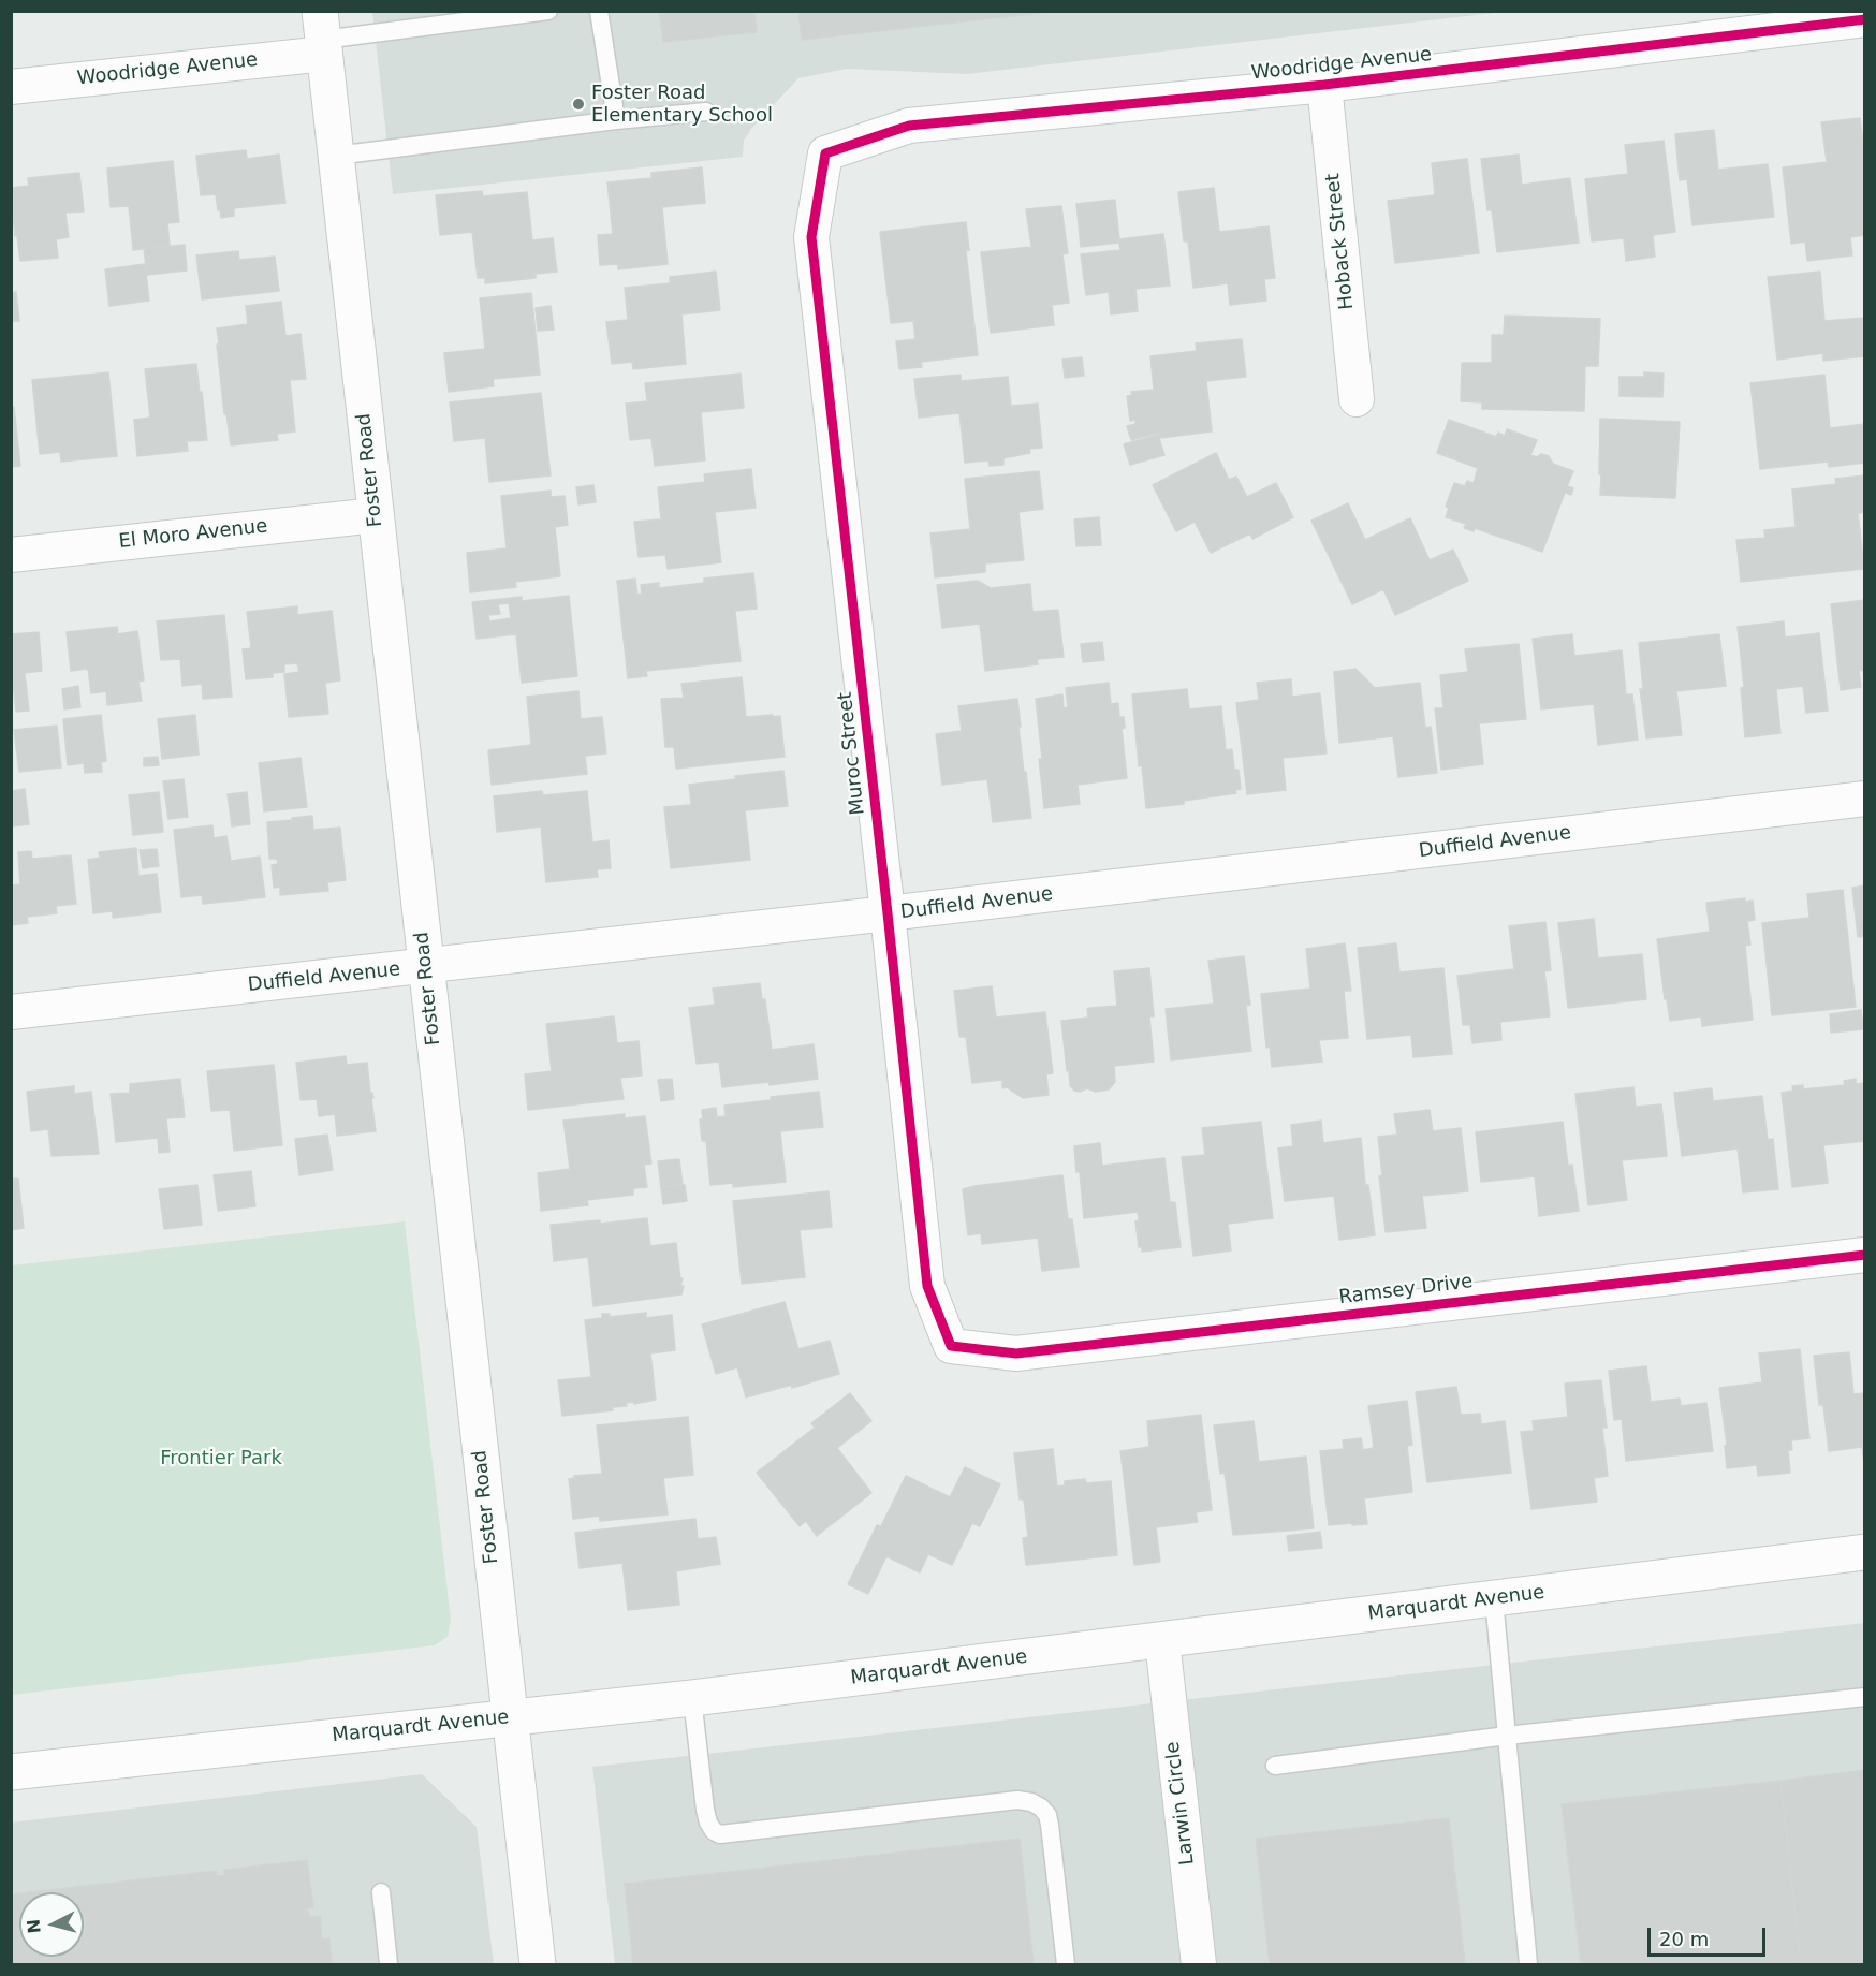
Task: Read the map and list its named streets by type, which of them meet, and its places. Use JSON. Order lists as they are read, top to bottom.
{
  "streets": {
    "street": [
      "Woodridge Avenue",
      "Hoback Street",
      "Foster Road",
      "El Moro Avenue",
      "Muroc Street",
      "Duffield Avenue",
      "Ramsey Drive",
      "Marquardt Avenue",
      "Larwin Circle"
    ]
  },
  "crossings": [
    ["Woodridge Avenue", "Hoback Street"],
    ["Woodridge Avenue", "Foster Road"],
    ["Woodridge Avenue", "Muroc Street"],
    ["Foster Road", "El Moro Avenue"],
    ["Foster Road", "Duffield Avenue"],
    ["Foster Road", "Marquardt Avenue"],
    ["Muroc Street", "Duffield Avenue"],
    ["Muroc Street", "Ramsey Drive"],
    ["Marquardt Avenue", "Larwin Circle"]
  ],
  "parks": ["Frontier Park"],
  "places": ["Foster Road Elementary School"],
  "scale_bar": "20 m",
  "north": "left"
}
